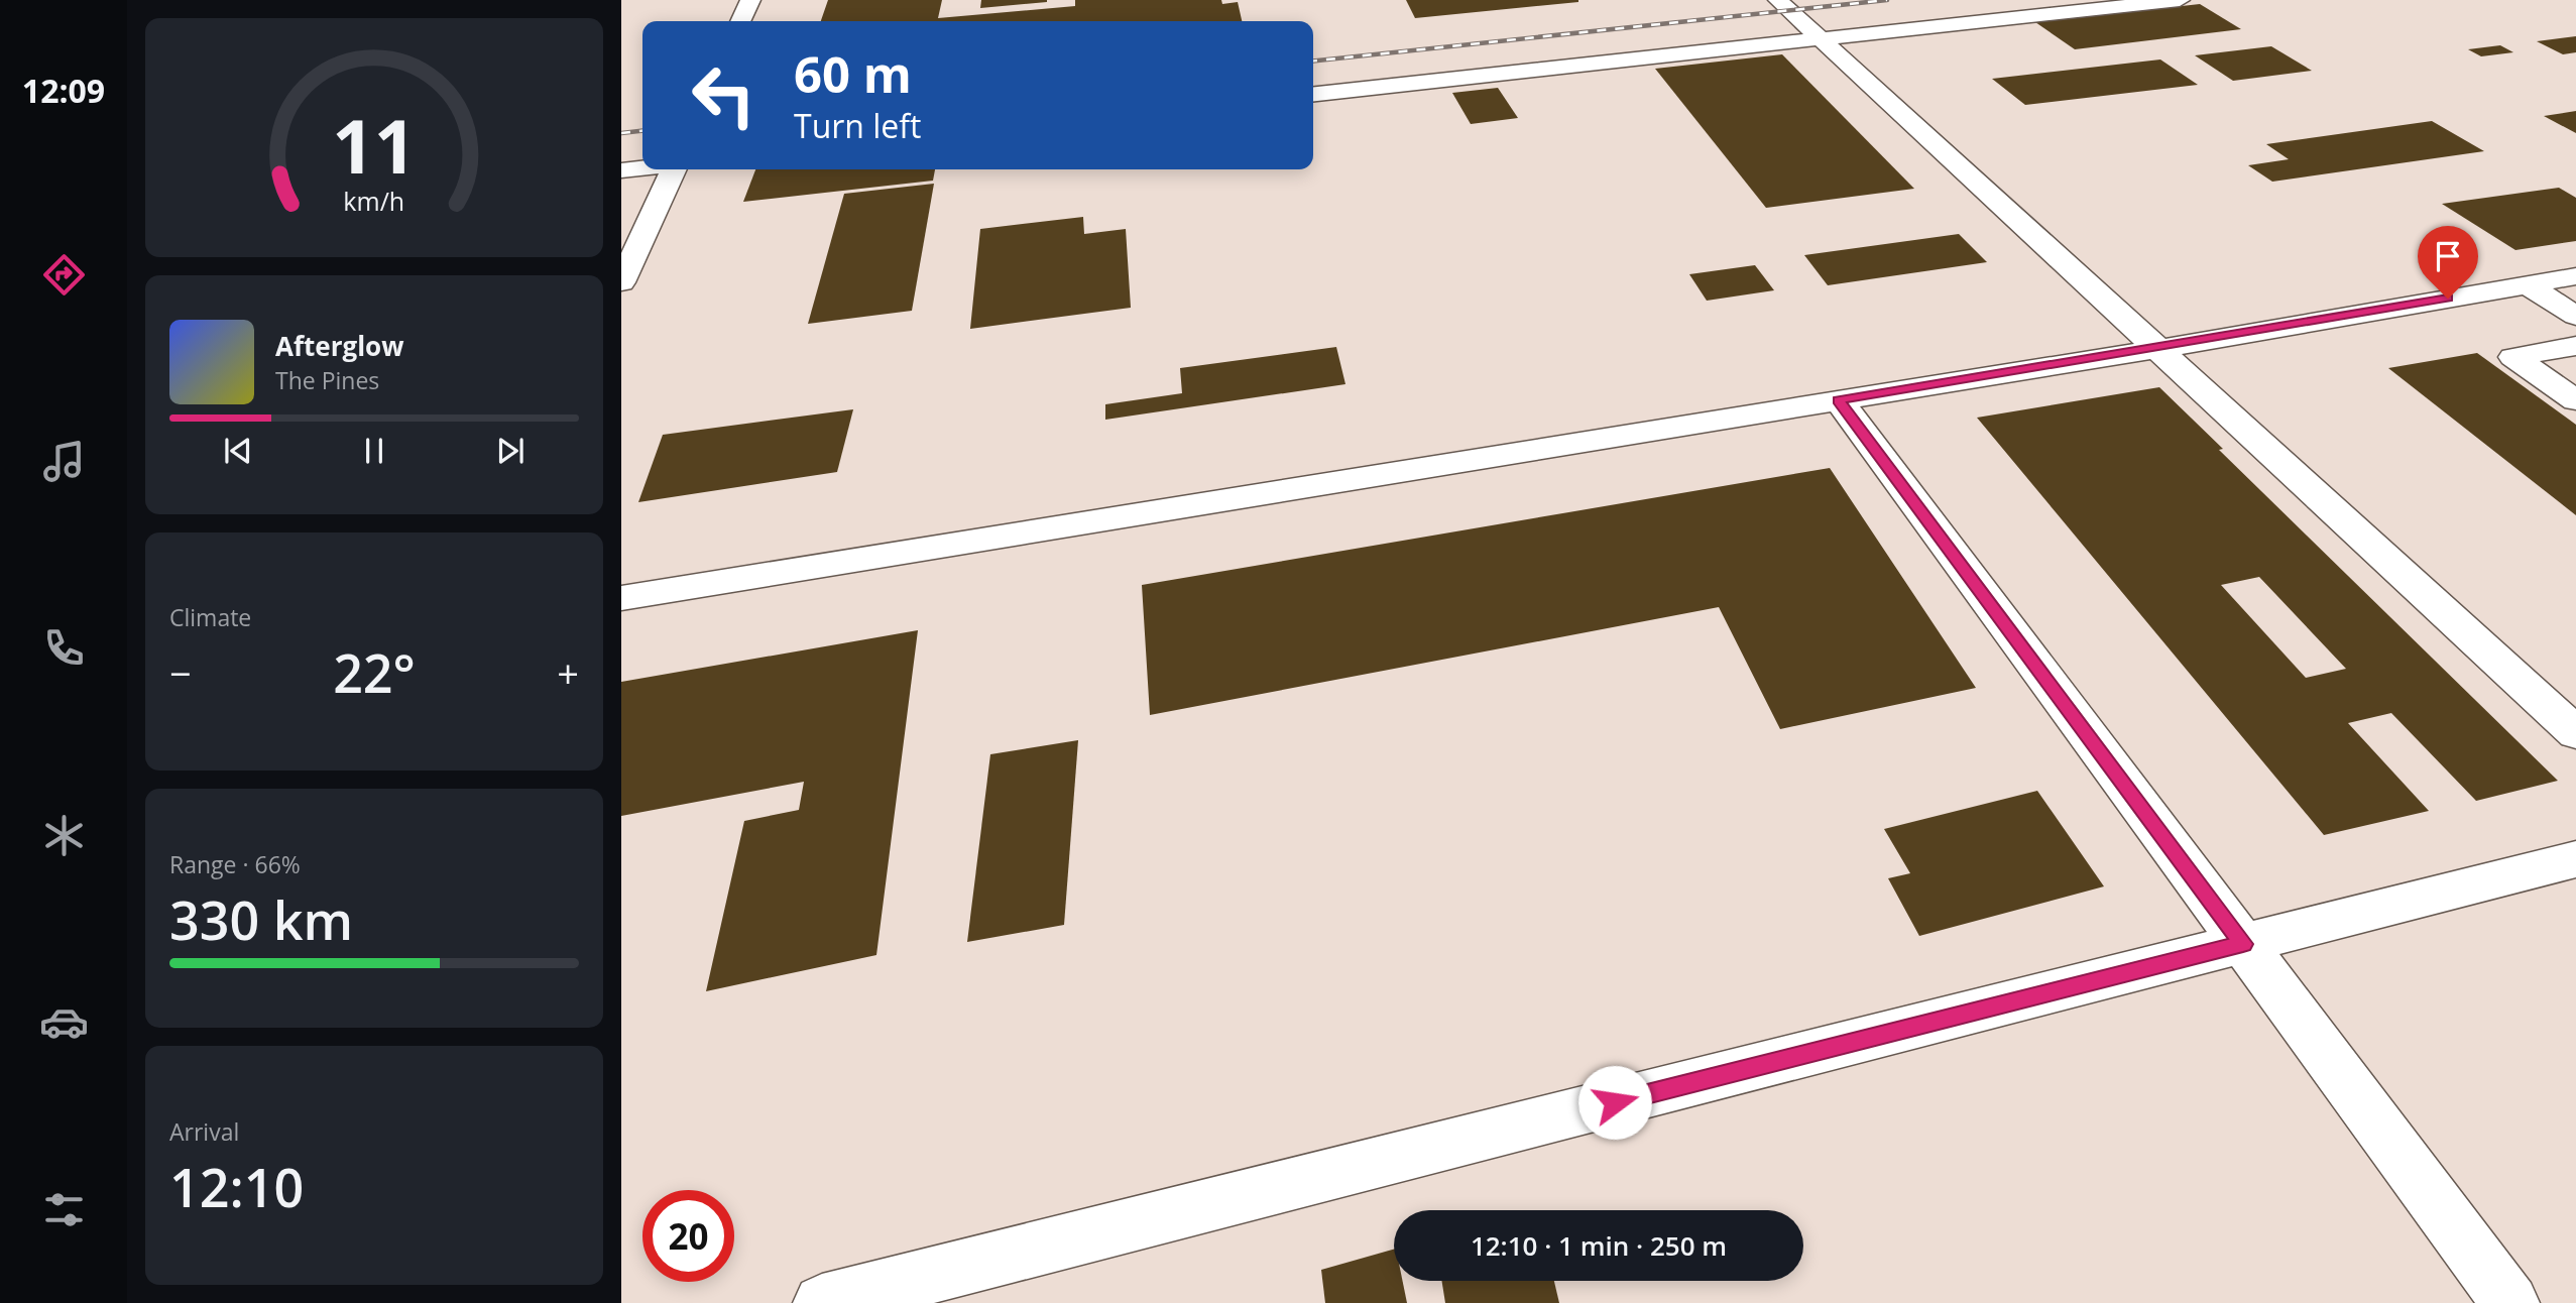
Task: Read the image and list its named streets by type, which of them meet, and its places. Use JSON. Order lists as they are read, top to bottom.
{
  "page": {
    "tabs": "12:09",
    "turn": ["60 m", "Turn left"],
    "song": ["Afterglow", "The Pines"],
    "tile": [
      "Climate",
      ["Range · 66%", "330 km"],
      ["Arrival", "12:10"]
    ],
    "heat": ["−", "22°", "+"],
    "limit": "20",
    "trip": "12:10 · 1 min · 250 m",
    "gauge": ["11", "km/h"]
  }
}
